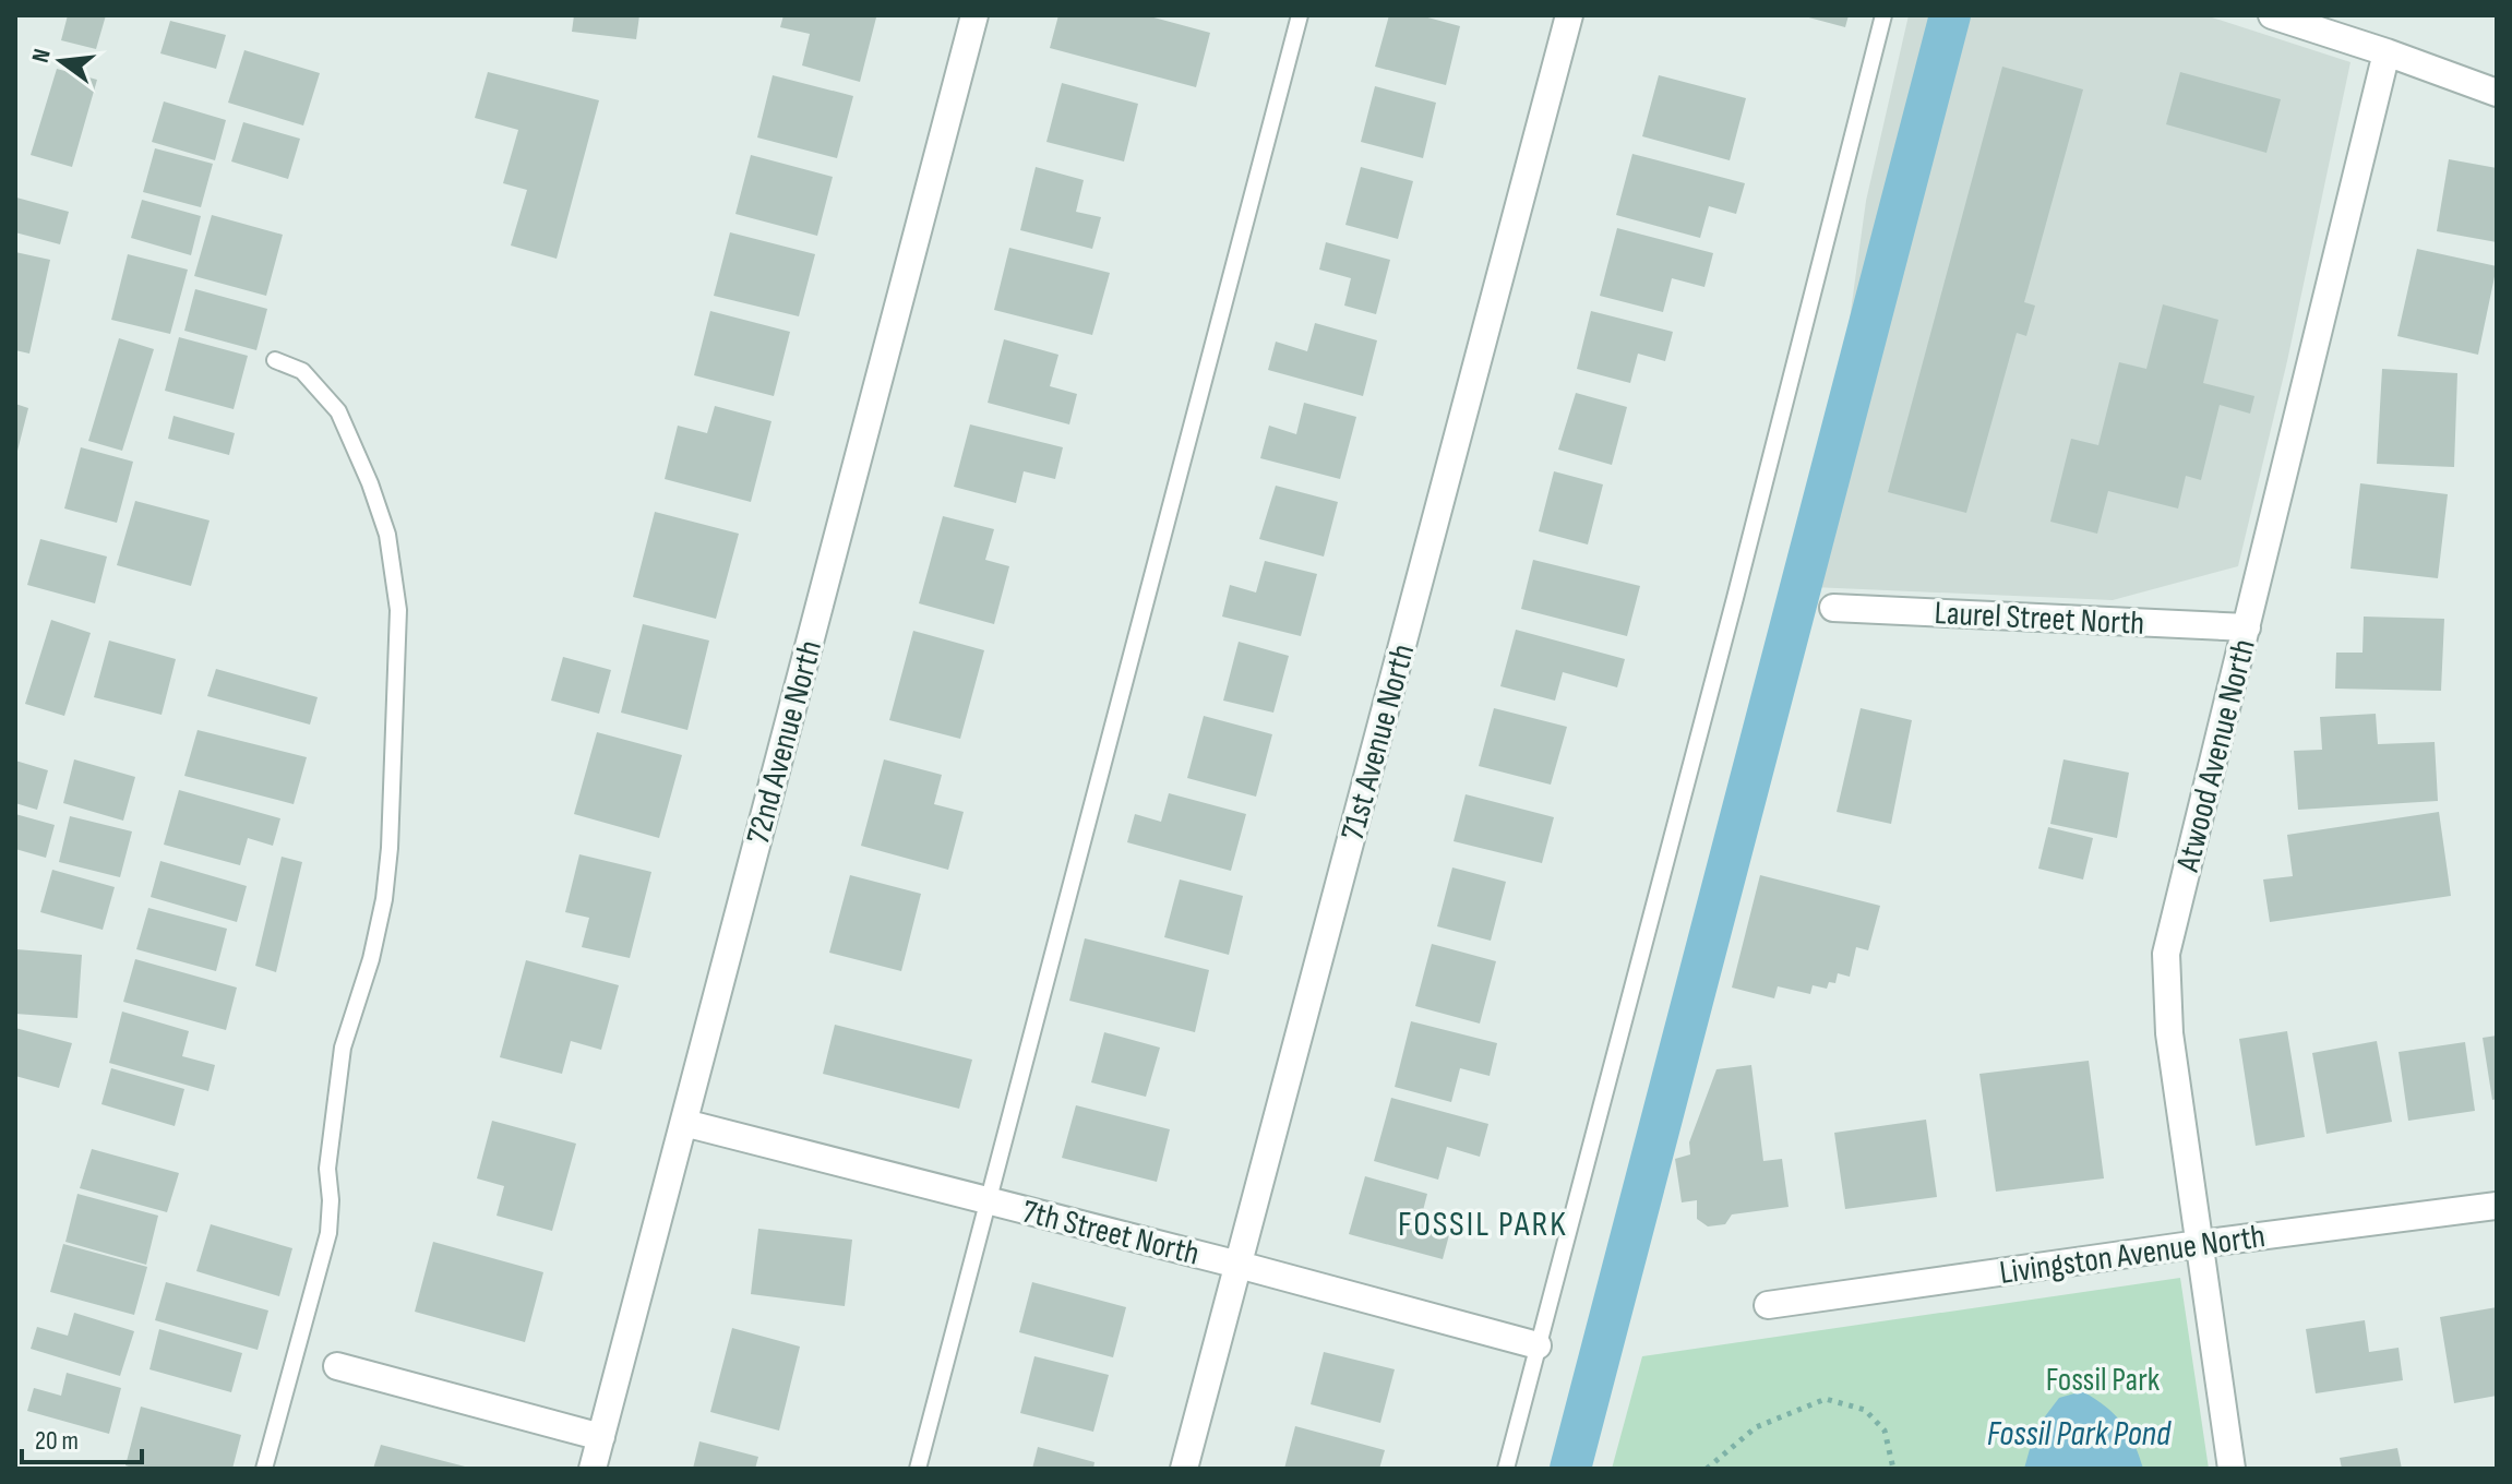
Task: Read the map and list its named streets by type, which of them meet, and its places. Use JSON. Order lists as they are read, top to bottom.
{
  "streets": {
    "street": [
      "Laurel Street North",
      "72nd Avenue North",
      "71st Avenue North",
      "Atwood Avenue North",
      "7th Street North",
      "Livingston Avenue North"
    ]
  },
  "crossings": [
    ["Laurel Street North", "Atwood Avenue North"],
    ["72nd Avenue North", "7th Street North"],
    ["71st Avenue North", "7th Street North"],
    ["Atwood Avenue North", "Livingston Avenue North"]
  ],
  "districts": ["FOSSIL PARK"],
  "water": ["Fossil Park Pond"],
  "parks": ["Fossil Park"],
  "scale_bar": "20 m",
  "north": "left"
}
